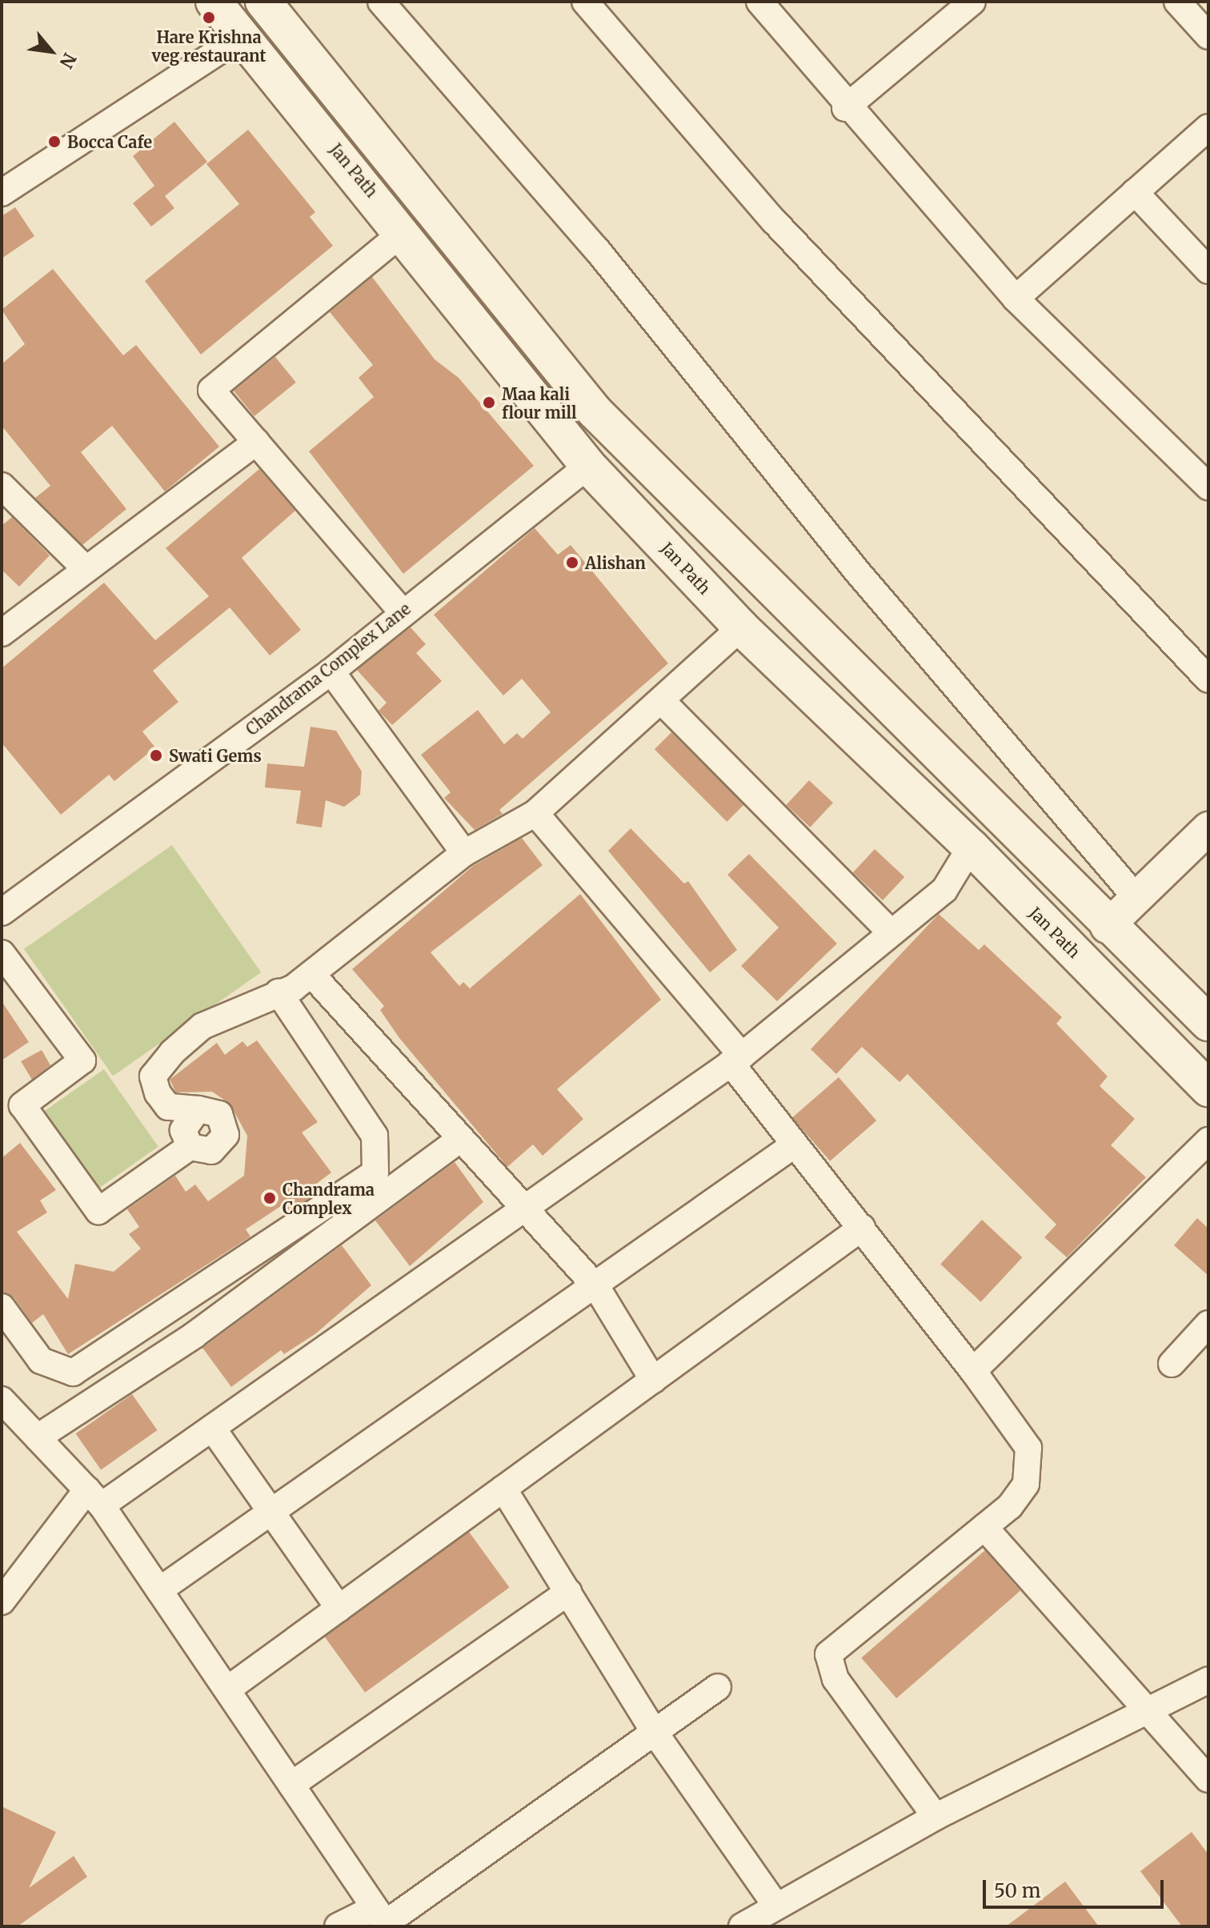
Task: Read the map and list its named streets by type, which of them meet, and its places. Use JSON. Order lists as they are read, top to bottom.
{
  "streets": {
    "main road": ["Jan Path"],
    "street": ["Chandrama Complex Lane"]
  },
  "crossings": [
    ["Jan Path", "Chandrama Complex Lane"]
  ],
  "places": [
    "Hare Krishna veg restaurant",
    "Bocca Cafe",
    "Maa kali flour mill",
    "Alishan",
    "Swati Gems",
    "Chandrama Complex"
  ],
  "scale_bar": "50 m",
  "north": "bottom right"
}
